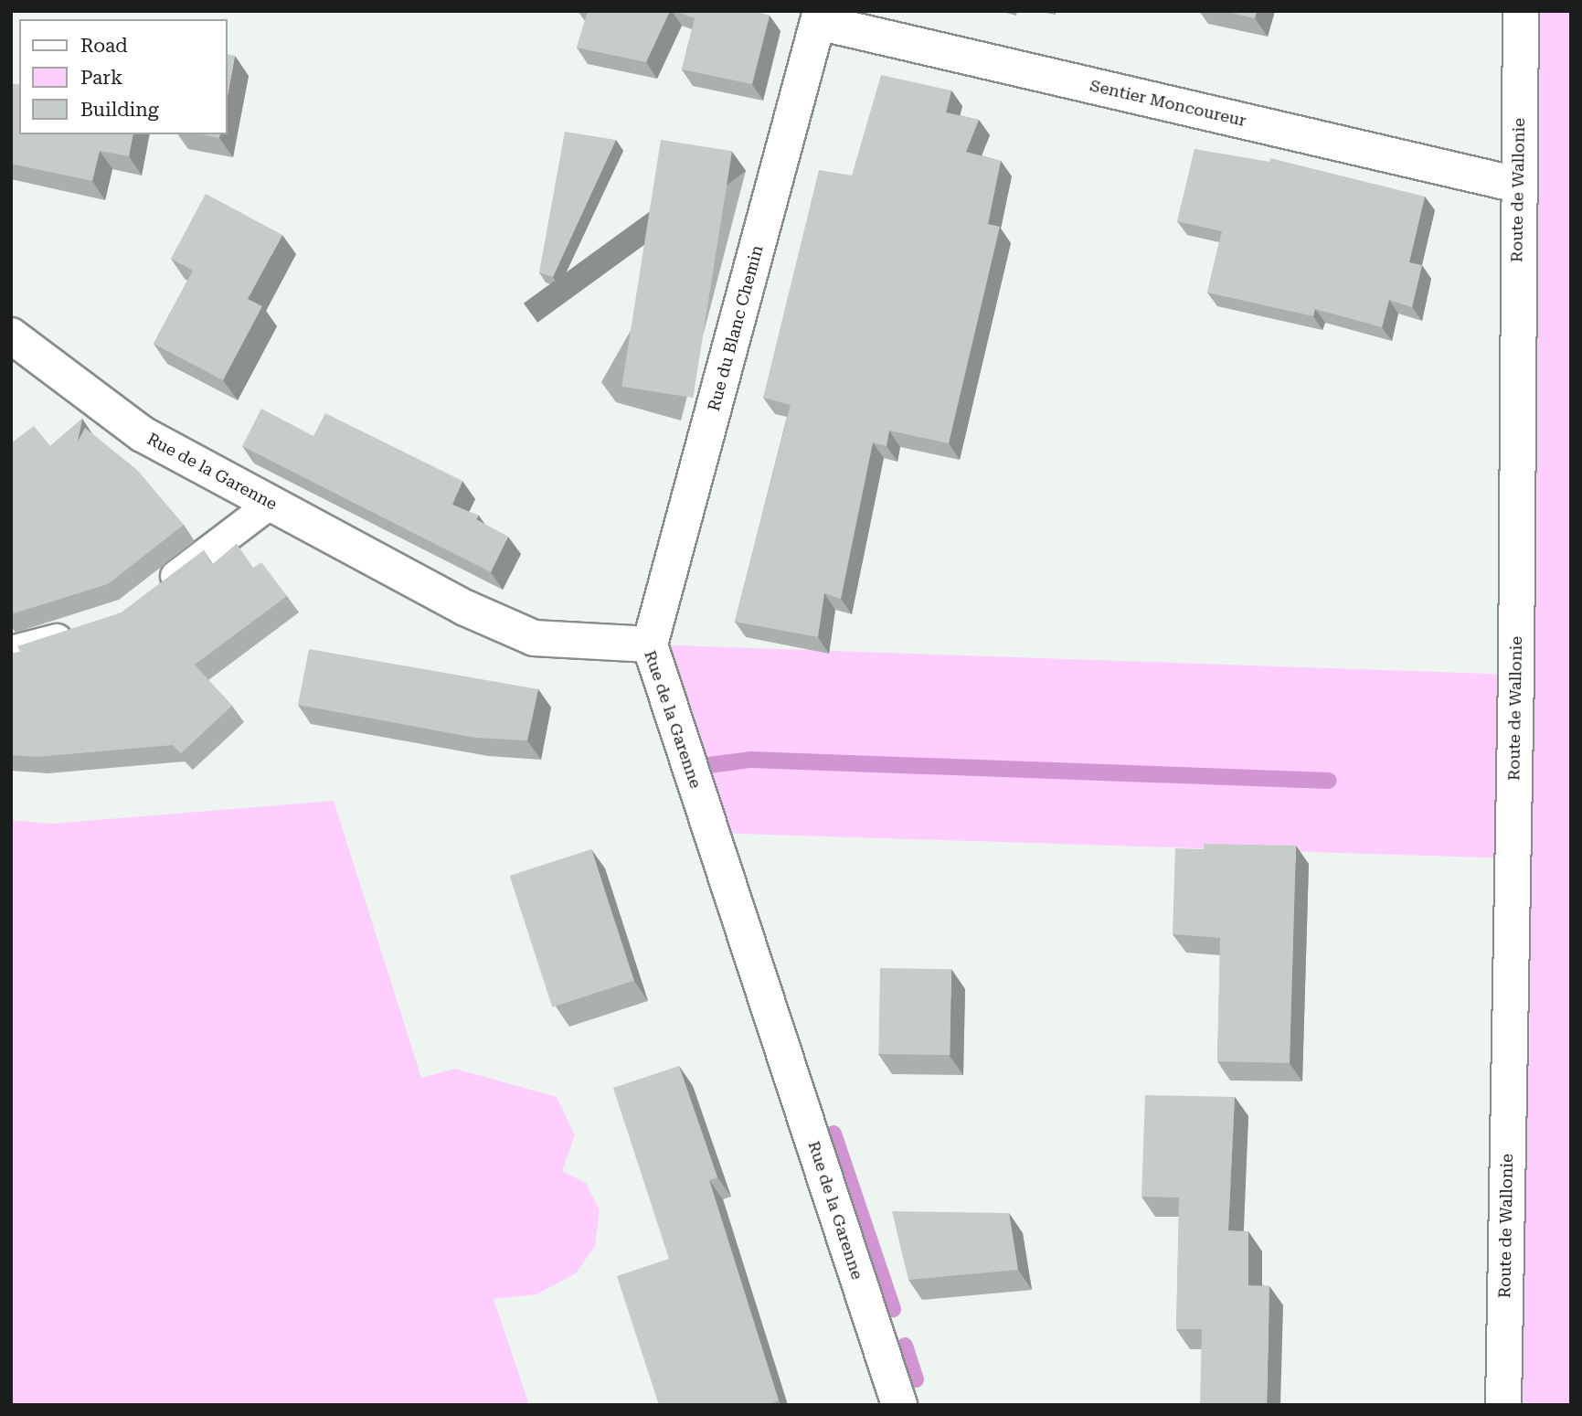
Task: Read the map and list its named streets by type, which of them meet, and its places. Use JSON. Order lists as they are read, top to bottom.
{
  "streets": {
    "street": [
      "Sentier Moncoureur",
      "Route de Wallonie",
      "Rue du Blanc Chemin",
      "Rue de la Garenne"
    ]
  },
  "crossings": [
    ["Sentier Moncoureur", "Route de Wallonie"],
    ["Sentier Moncoureur", "Rue du Blanc Chemin"],
    ["Rue du Blanc Chemin", "Rue de la Garenne"]
  ],
  "legend": ["Road", "Park", "Building"]
}
